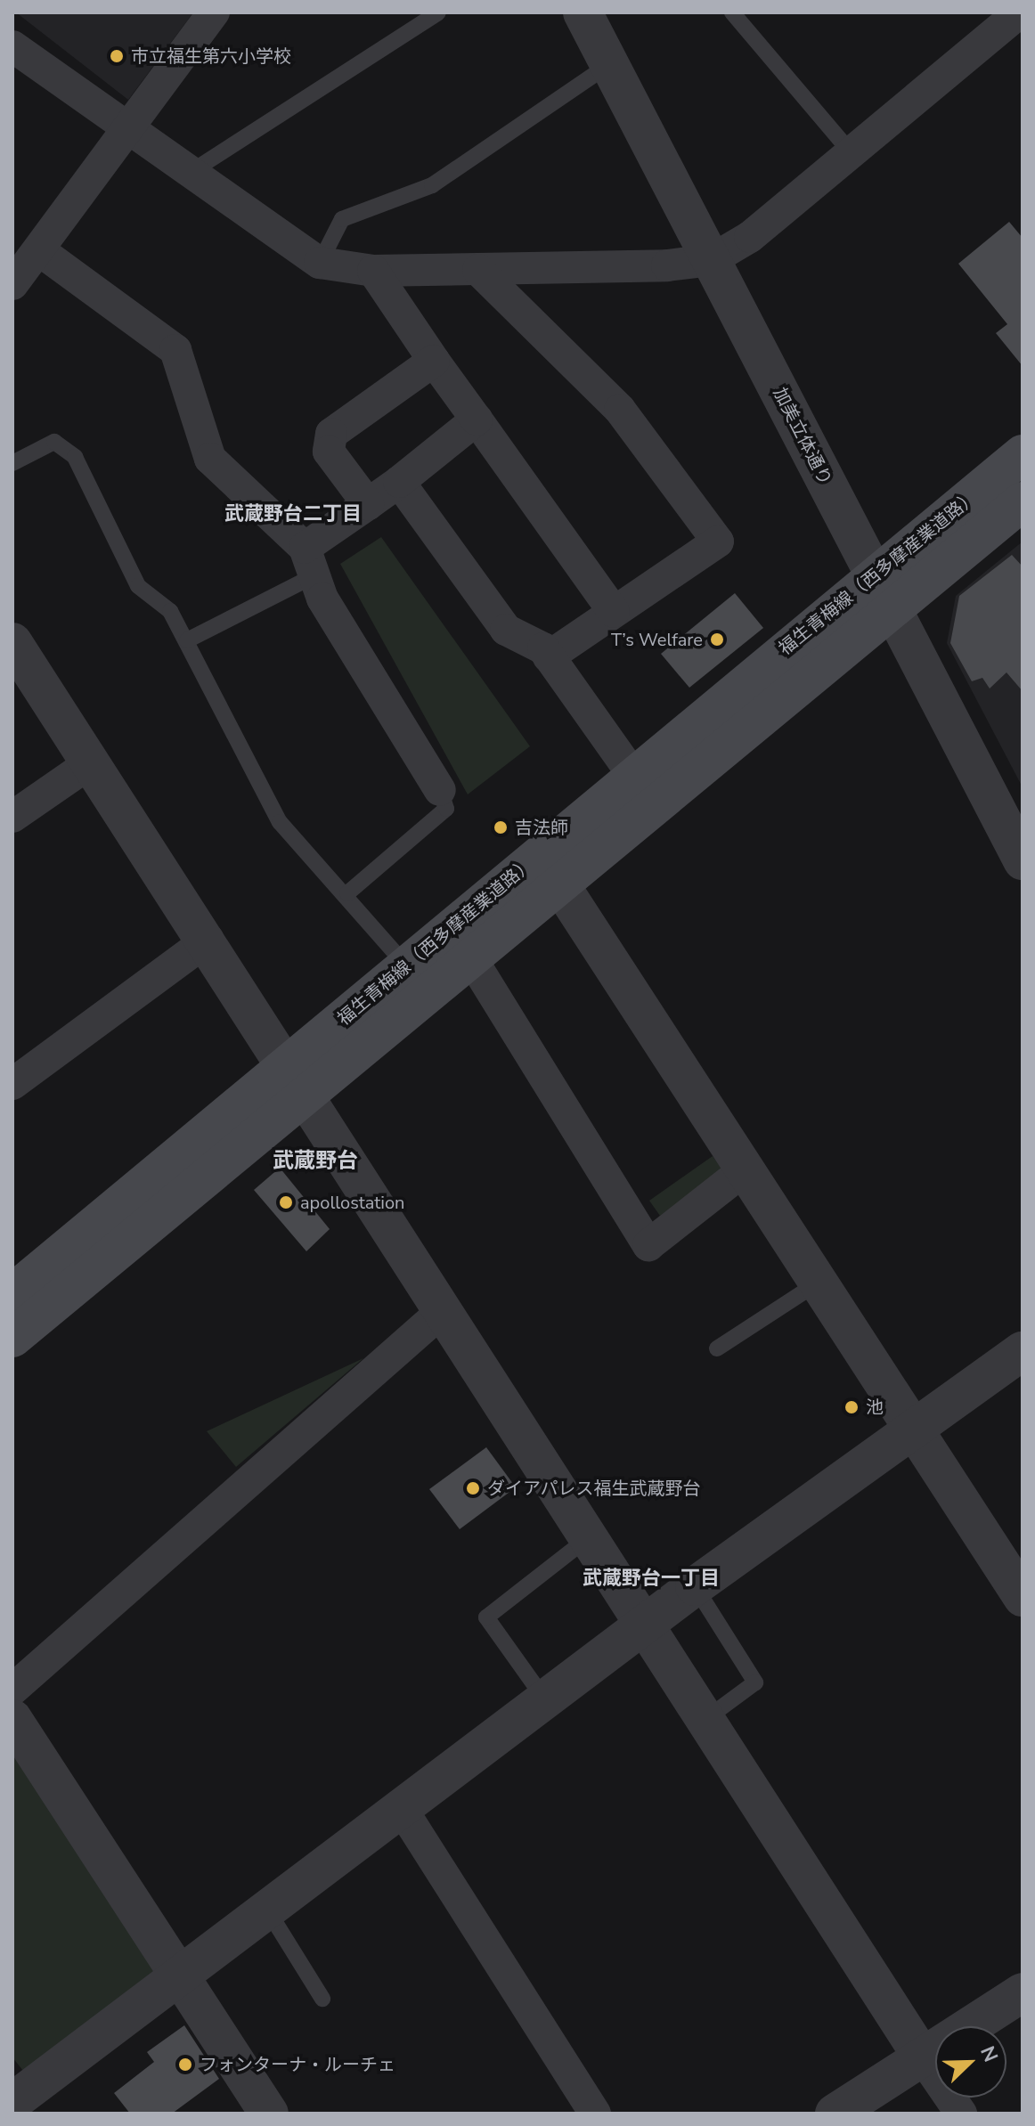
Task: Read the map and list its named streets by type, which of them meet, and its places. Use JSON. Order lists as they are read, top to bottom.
{
  "streets": {
    "main road": ["福生青梅線（西多摩産業道路）"],
    "street": ["加美立体通り"]
  },
  "crossings": [
    ["加美立体通り", "福生青梅線（西多摩産業道路）"]
  ],
  "districts": ["武蔵野台二丁目", "武蔵野台", "武蔵野台一丁目"],
  "places": [
    "市立福生第六小学校",
    "T’s Welfare",
    "吉法師",
    "apollostation",
    "池",
    "ダイアパレス福生武蔵野台",
    "フォンターナ・ルーチェ"
  ],
  "north": "top right"
}
